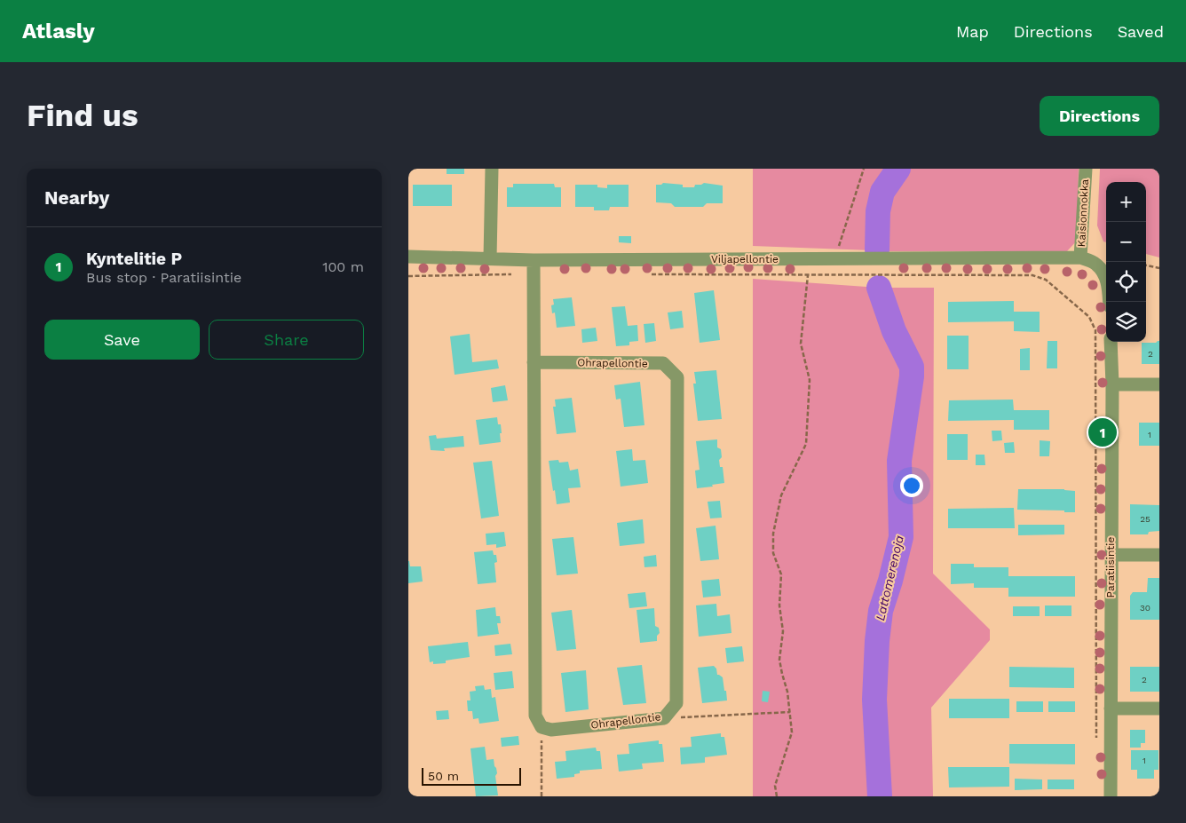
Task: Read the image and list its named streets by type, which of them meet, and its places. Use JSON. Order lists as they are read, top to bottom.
{
  "streets": {
    "street": [
      "Kaisionnokka",
      "Viljapellontie",
      "Ohrapellontie",
      "Paratiisintie"
    ]
  },
  "crossings": [
    ["Kaisionnokka", "Viljapellontie"]
  ],
  "water": ["Lattomerenoja"],
  "house_numbers": [
    "2",
    "1",
    "25",
    "30",
    "2",
    "1"
  ],
  "scale_bar": "50 m",
  "page": {
    "header": "Atlasly",
    "nav": ["Map", "Directions", "Saved"],
    "buttons": [
      "Directions",
      ["Save", "Share"]
    ],
    "title": "Find us",
    "heading": "Nearby",
    "map_buttons": ["+", "−"],
    "list": [
      {
        "mark": "1",
        "name": "Kyntelitie P",
        "note": "Bus stop · Paratiisintie",
        "value": "100 m"
      }
    ],
    "pins": "1",
    "scale": "50 m"
  }
}
